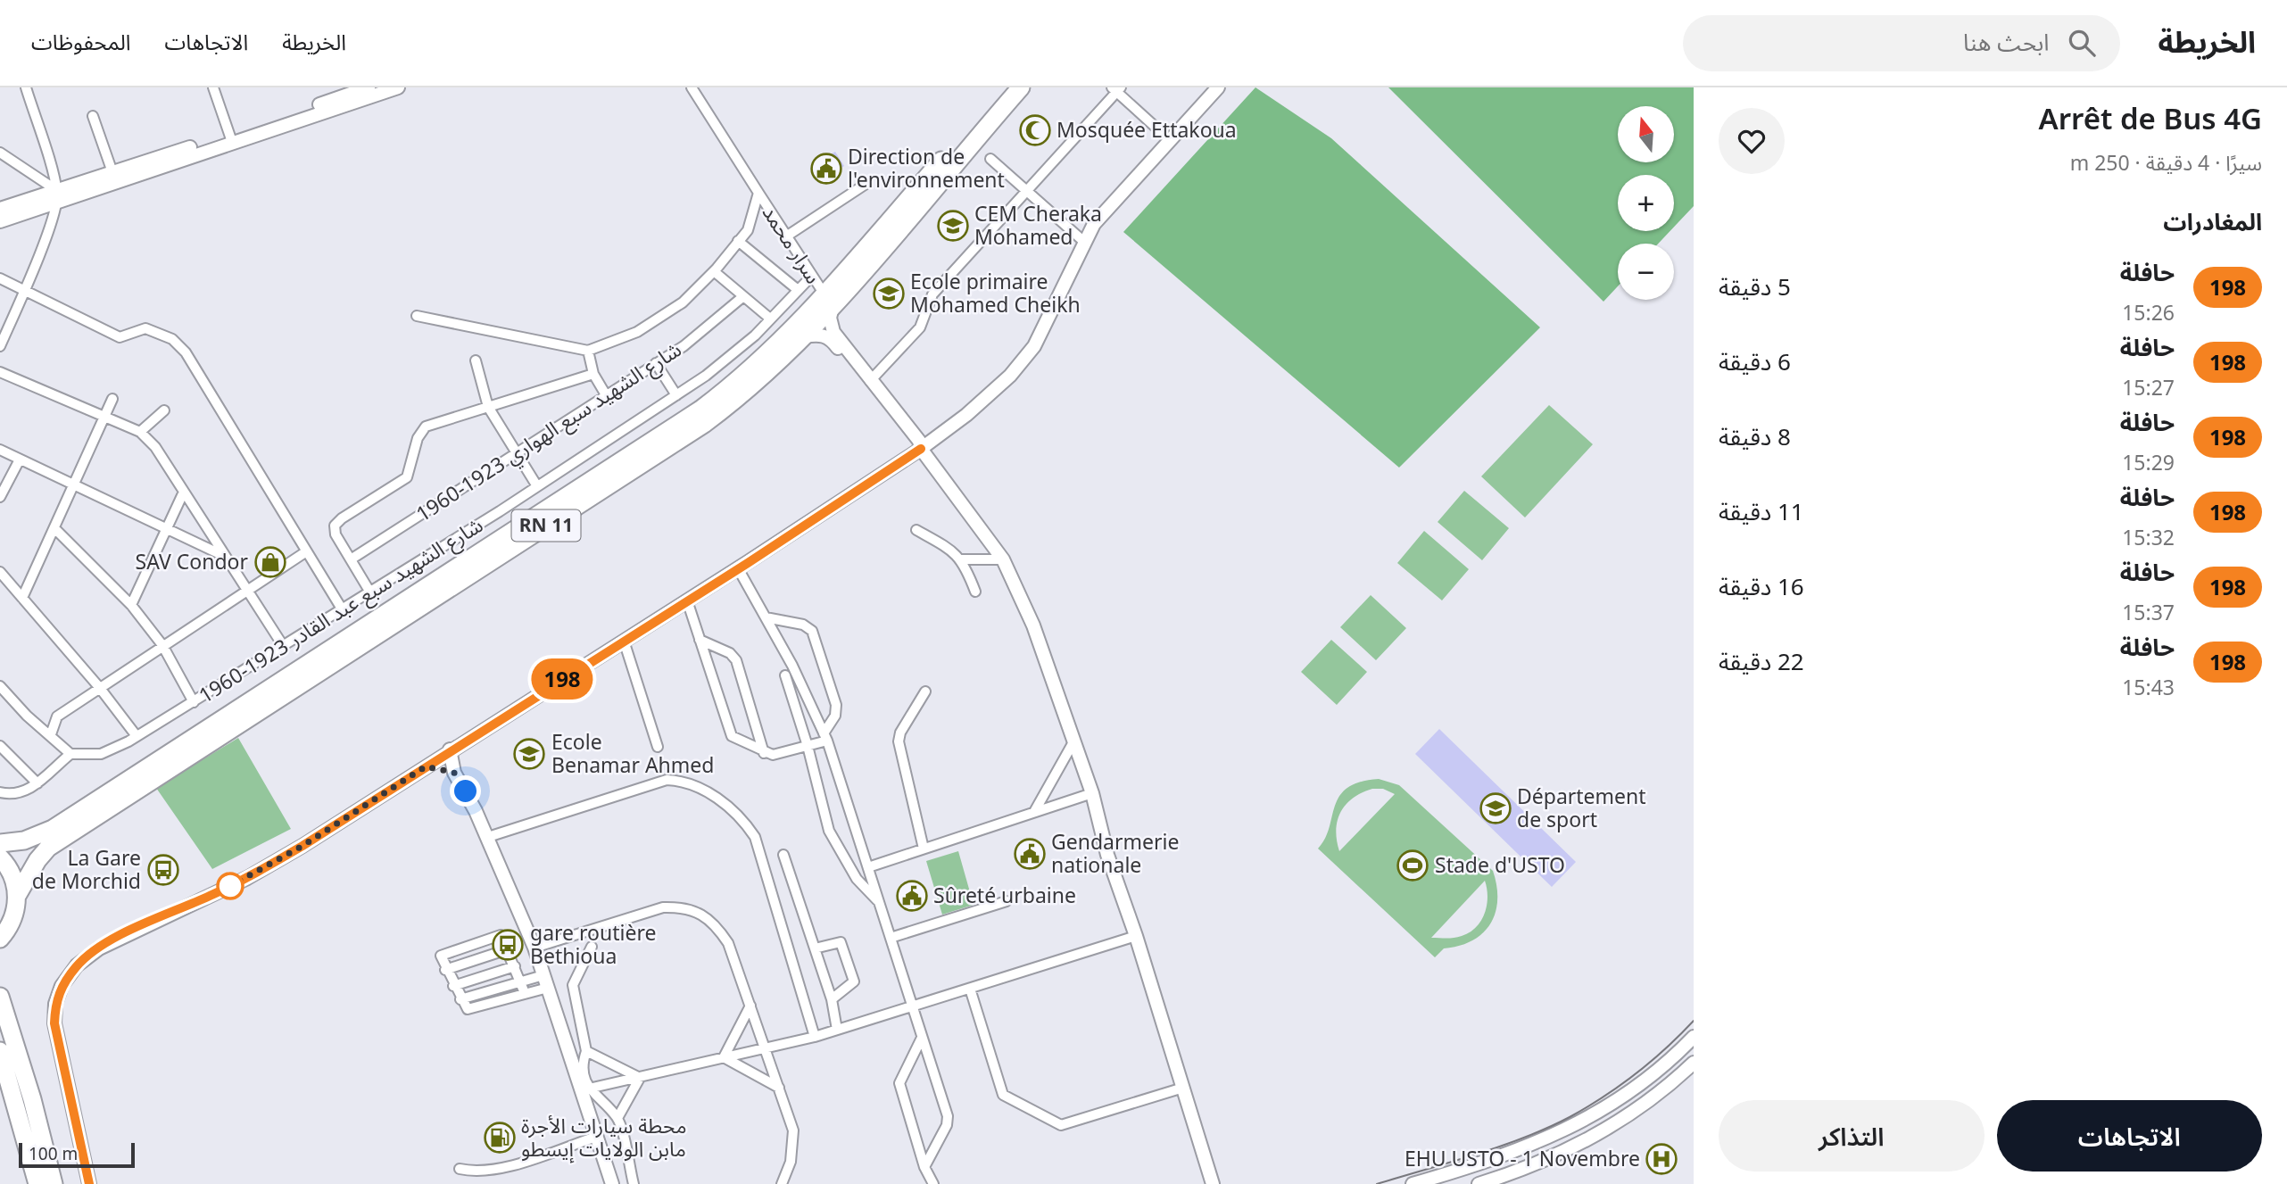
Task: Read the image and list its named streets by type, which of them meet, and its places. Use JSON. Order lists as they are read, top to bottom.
{
  "streets": {
    "highway": ["RN 11"],
    "street": ["سرار محمد", "شارع الشهيد سبع الهواري 1923-1960", "شارع الشهيد سبع عبد القادر 1923-1960"]
  },
  "crossings": [
    ["سرار محمد", "RN 11"],
    ["سرار محمد", "شارع الشهيد سبع عبد القادر 1923-1960"]
  ],
  "places": {
    "mosque": ["Mosquée Ettakoua"],
    "public building": ["Direction de l'environnement", "Gendarmerie nationale", "Sûreté urbaine"],
    "school or university": [
      "CEM Cheraka Mohamed",
      "Ecole primaire Mohamed Cheikh",
      "Ecole Benamar Ahmed",
      "Département de sport"
    ],
    "shop": ["SAV Condor"],
    "sports": ["Stade d'USTO"],
    "bus stop": ["La Gare de Morchid", "gare routière Bethioua"],
    "fuel station": ["محطة سيارات الأجرة مابن الولايات إيسطو"],
    "hospital": ["EHU USTO - 1 Novembre"]
  },
  "lines": ["bus line 198"],
  "scale_bar": "100 m",
  "north": "top",
  "page": {
    "header": "الخريطة",
    "search": "ابحث هنا",
    "nav": ["الخريطة", "الاتجاهات", "المحفوظات"],
    "heading": [
      ["Arrêt de Bus 4G", "سيرًا · 4 دقيقة · 250 m"],
      "المغادرات"
    ],
    "on_map": "198",
    "map_buttons": ["+", "−"],
    "list": [
      {
        "mark": "198",
        "name": "حافلة",
        "note": "15:26",
        "value": "5 دقيقة"
      },
      {
        "mark": "198",
        "name": "حافلة",
        "note": "15:27",
        "value": "6 دقيقة"
      },
      {
        "mark": "198",
        "name": "حافلة",
        "note": "15:29",
        "value": "8 دقيقة"
      },
      {
        "mark": "198",
        "name": "حافلة",
        "note": "15:32",
        "value": "11 دقيقة"
      },
      {
        "mark": "198",
        "name": "حافلة",
        "note": "15:37",
        "value": "16 دقيقة"
      },
      {
        "mark": "198",
        "name": "حافلة",
        "note": "15:43",
        "value": "22 دقيقة"
      }
    ],
    "buttons": ["الاتجاهات", "التذاكر"],
    "scale": "100 m"
  }
}
